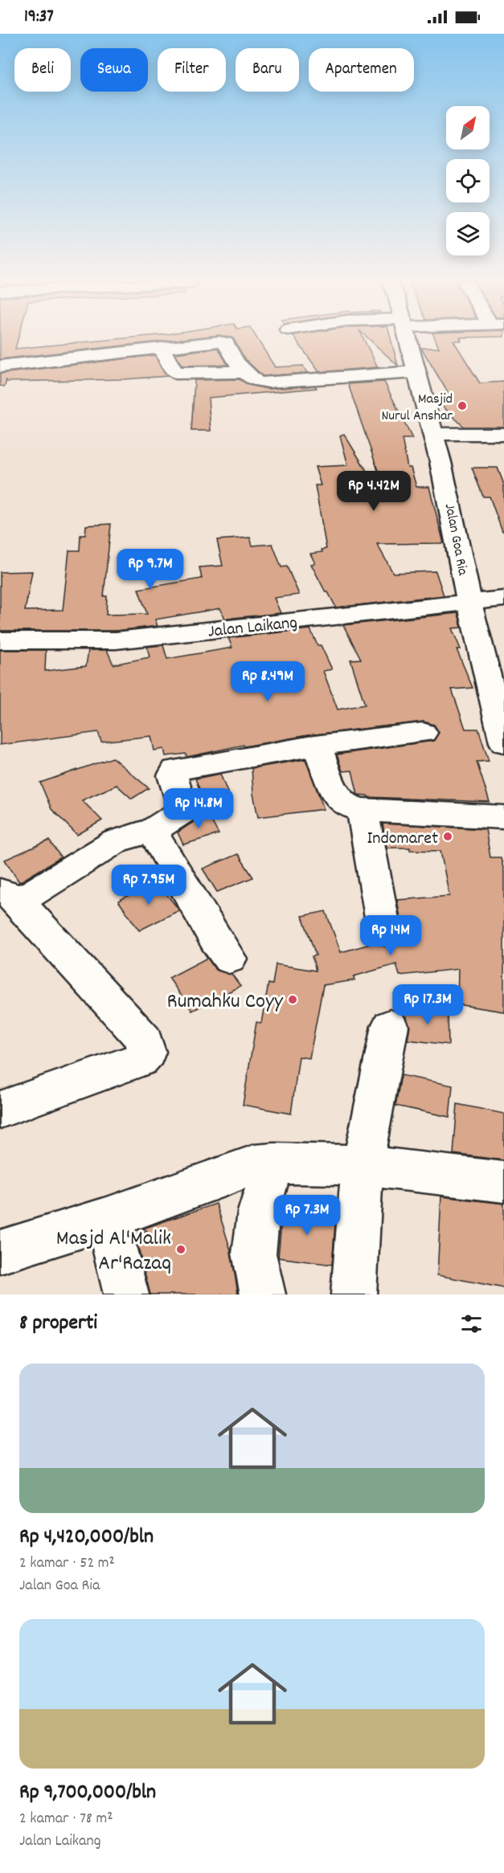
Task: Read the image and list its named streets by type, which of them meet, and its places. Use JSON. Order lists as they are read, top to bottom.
{
  "streets": {
    "street": ["Jalan Goa Ria", "Jalan Laikang"]
  },
  "crossings": [
    ["Jalan Goa Ria", "Jalan Laikang"]
  ],
  "places": [
    "Masjid Nurul Anshar",
    "Indomaret",
    "Rumahku Coyy",
    "Masjd Al'Malik Ar'Razaq"
  ],
  "north": "top right",
  "page": {
    "status": "19:37",
    "chip": [
      "Beli",
      "Sewa",
      "Filter",
      "Baru",
      "Apartemen"
    ],
    "price": [
      "Rp 4.42M",
      "Rp 9.7M",
      "Rp 8.49M",
      "Rp 14.8M",
      "Rp 7.95M",
      "Rp 14M",
      "Rp 17.3M",
      "Rp 7.3M"
    ],
    "heading": "8 properti",
    "list": [
      {
        "name": "Rp 4,420,000/bln",
        "note": "2 kamar · 52 m² · Jalan Goa Ria"
      },
      {
        "name": "Rp 9,700,000/bln",
        "note": "2 kamar · 78 m² · Jalan Laikang"
      }
    ]
  }
}
